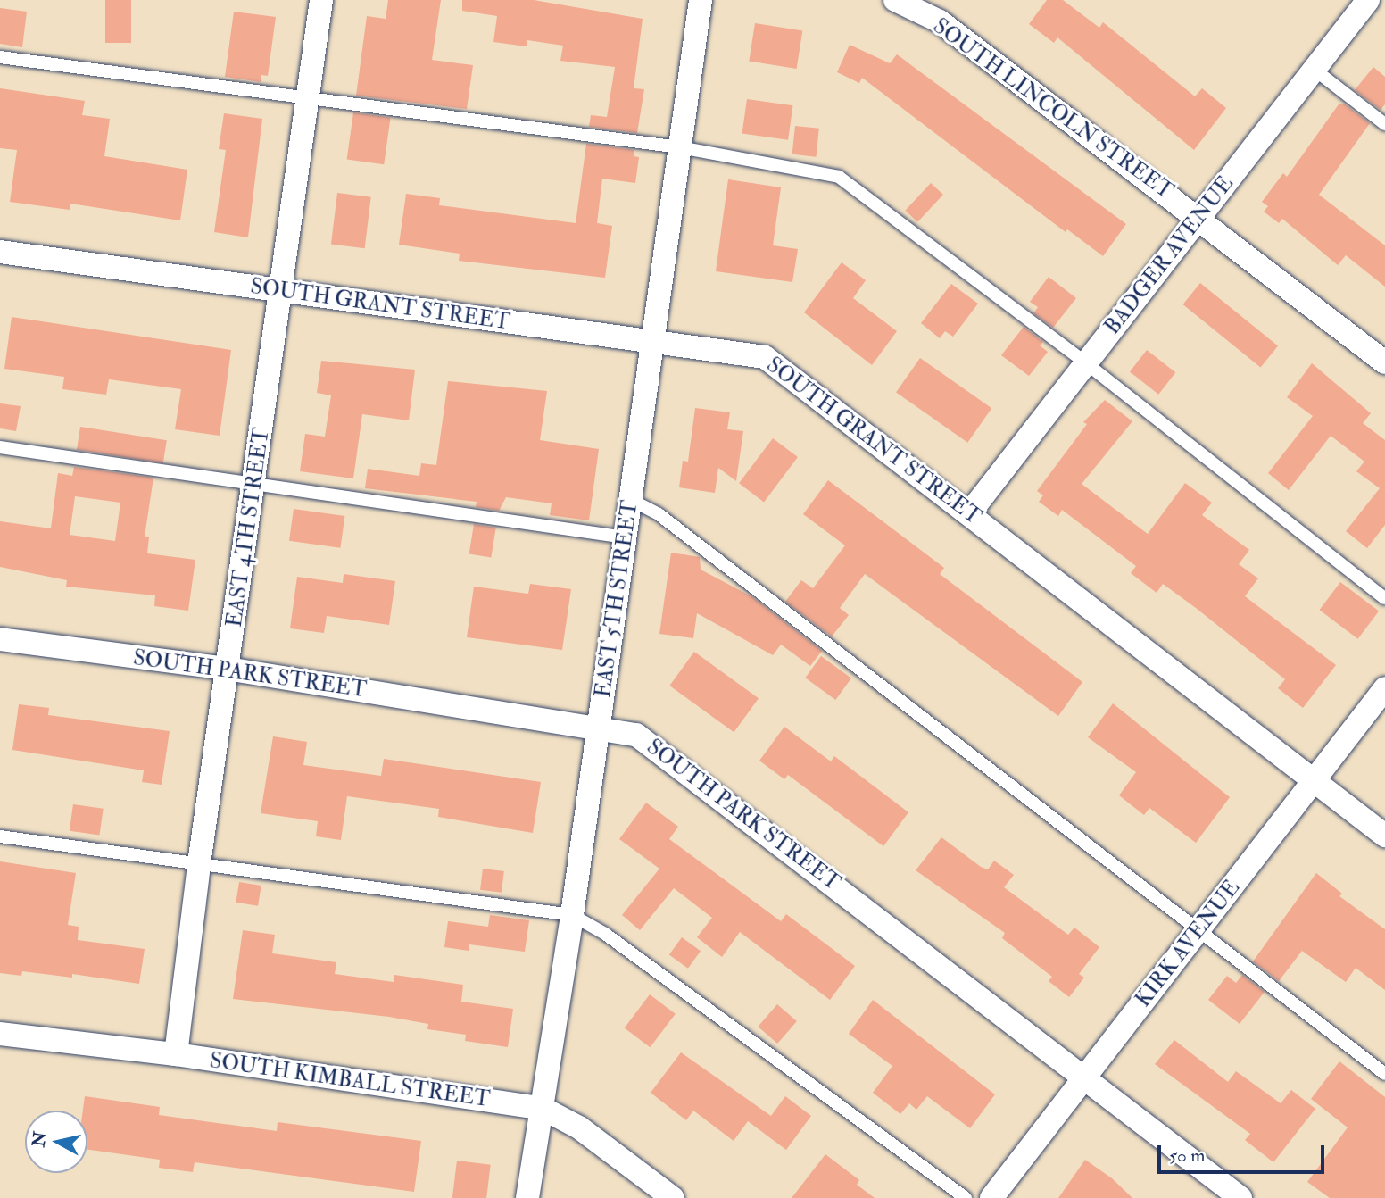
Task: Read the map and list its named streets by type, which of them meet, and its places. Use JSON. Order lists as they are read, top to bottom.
{
  "streets": {
    "street": [
      "SOUTH LINCOLN STREET",
      "BADGER AVENUE",
      "SOUTH GRANT STREET",
      "EAST 4TH STREET",
      "EAST 5TH STREET",
      "SOUTH PARK STREET",
      "KIRK AVENUE",
      "SOUTH KIMBALL STREET"
    ]
  },
  "crossings": [
    ["SOUTH LINCOLN STREET", "BADGER AVENUE"],
    ["BADGER AVENUE", "SOUTH GRANT STREET"],
    ["SOUTH GRANT STREET", "EAST 4TH STREET"],
    ["SOUTH GRANT STREET", "EAST 5TH STREET"],
    ["SOUTH GRANT STREET", "KIRK AVENUE"],
    ["EAST 4TH STREET", "SOUTH PARK STREET"],
    ["EAST 4TH STREET", "SOUTH KIMBALL STREET"],
    ["EAST 5TH STREET", "SOUTH PARK STREET"],
    ["EAST 5TH STREET", "SOUTH KIMBALL STREET"],
    ["SOUTH PARK STREET", "KIRK AVENUE"]
  ],
  "scale_bar": "50 m",
  "north": "left"
}
